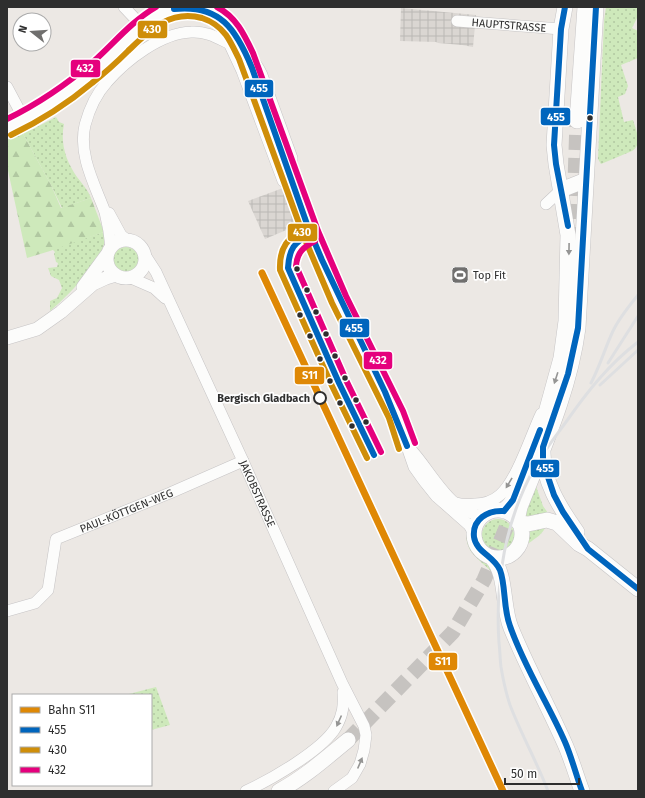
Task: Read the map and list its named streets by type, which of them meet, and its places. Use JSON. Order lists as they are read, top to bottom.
{
  "streets": {
    "street": ["HAUPTSTRASSE", "JAKOBSTRASSE", "PAUL-KÖTTGEN-WEG"]
  },
  "crossings": [
    ["JAKOBSTRASSE", "PAUL-KÖTTGEN-WEG"]
  ],
  "places": {
    "sports": ["Top Fit"],
    "other": ["Bergisch Gladbach"]
  },
  "lines": [
    "transit line 455",
    "transit line 432",
    "transit line 430",
    "rail line S11"
  ],
  "legend": [
    "Bahn S11",
    "455",
    "430",
    "432"
  ],
  "scale_bar": "50 m",
  "north": "left"
}
